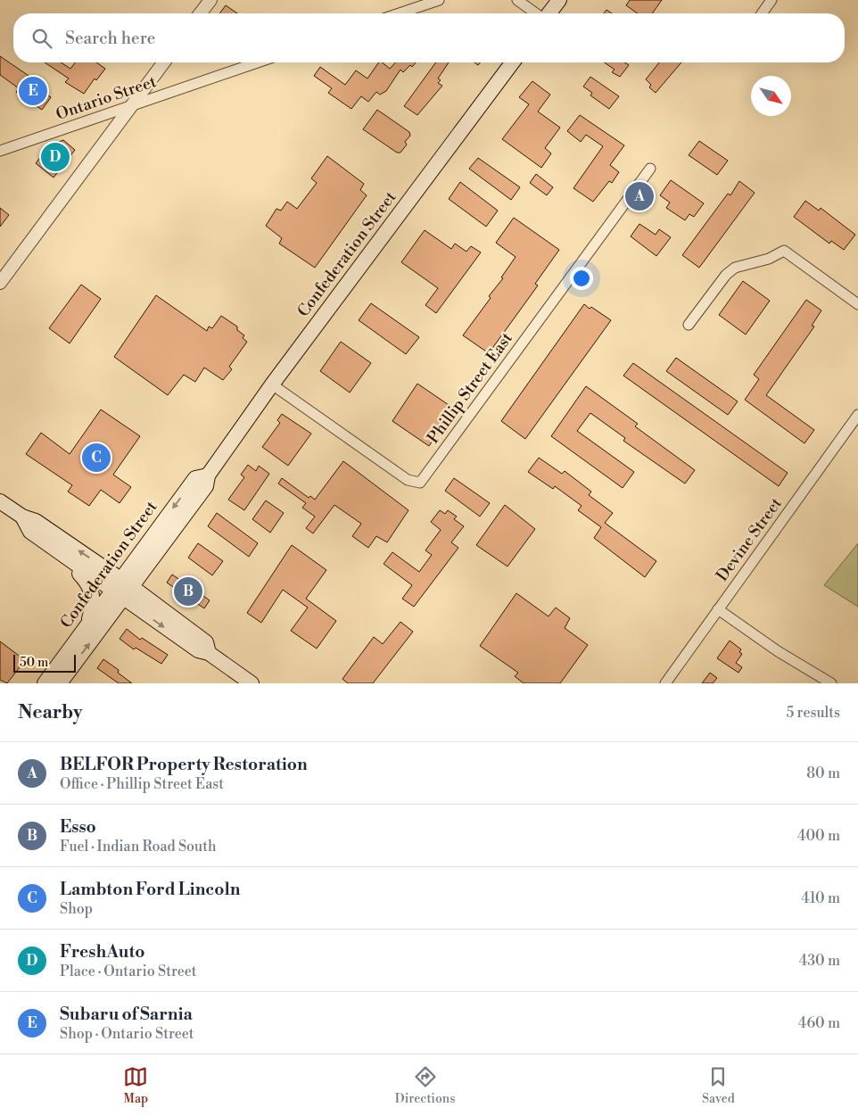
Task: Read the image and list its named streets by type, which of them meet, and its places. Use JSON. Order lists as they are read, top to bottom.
{
  "streets": {
    "main road": ["Confederation Street"],
    "street": ["Ontario Street", "Phillip Street East", "Devine Street"]
  },
  "crossings": [
    ["Confederation Street", "Phillip Street East"]
  ],
  "scale_bar": "50 m",
  "north": "bottom right",
  "page": {
    "search": "Search here",
    "pins": [
      "E",
      "D",
      "A",
      "C",
      "B"
    ],
    "scale": "50 m",
    "heading": ["Nearby", "5 results"],
    "list": [
      {
        "mark": "A",
        "name": "BELFOR Property Restoration",
        "note": "Office · Phillip Street East",
        "value": "80 m"
      },
      {
        "mark": "B",
        "name": "Esso",
        "note": "Fuel · Indian Road South",
        "value": "400 m"
      },
      {
        "mark": "C",
        "name": "Lambton Ford Lincoln",
        "note": "Shop",
        "value": "410 m"
      },
      {
        "mark": "D",
        "name": "FreshAuto",
        "note": "Place · Ontario Street",
        "value": "430 m"
      },
      {
        "mark": "E",
        "name": "Subaru of Sarnia",
        "note": "Shop · Ontario Street",
        "value": "460 m"
      }
    ],
    "nav": ["Map", "Directions", "Saved"]
  }
}
